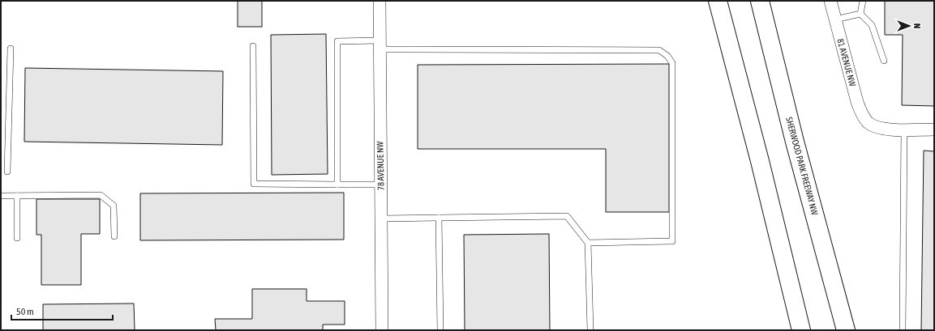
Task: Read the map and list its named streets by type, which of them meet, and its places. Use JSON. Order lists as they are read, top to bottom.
{
  "streets": {
    "highway": ["SHERWOOD PARK FREEWAY NW"],
    "street": ["81 AVENUE NW", "78 AVENUE NW"]
  },
  "scale_bar": "50 m",
  "north": "right"
}
